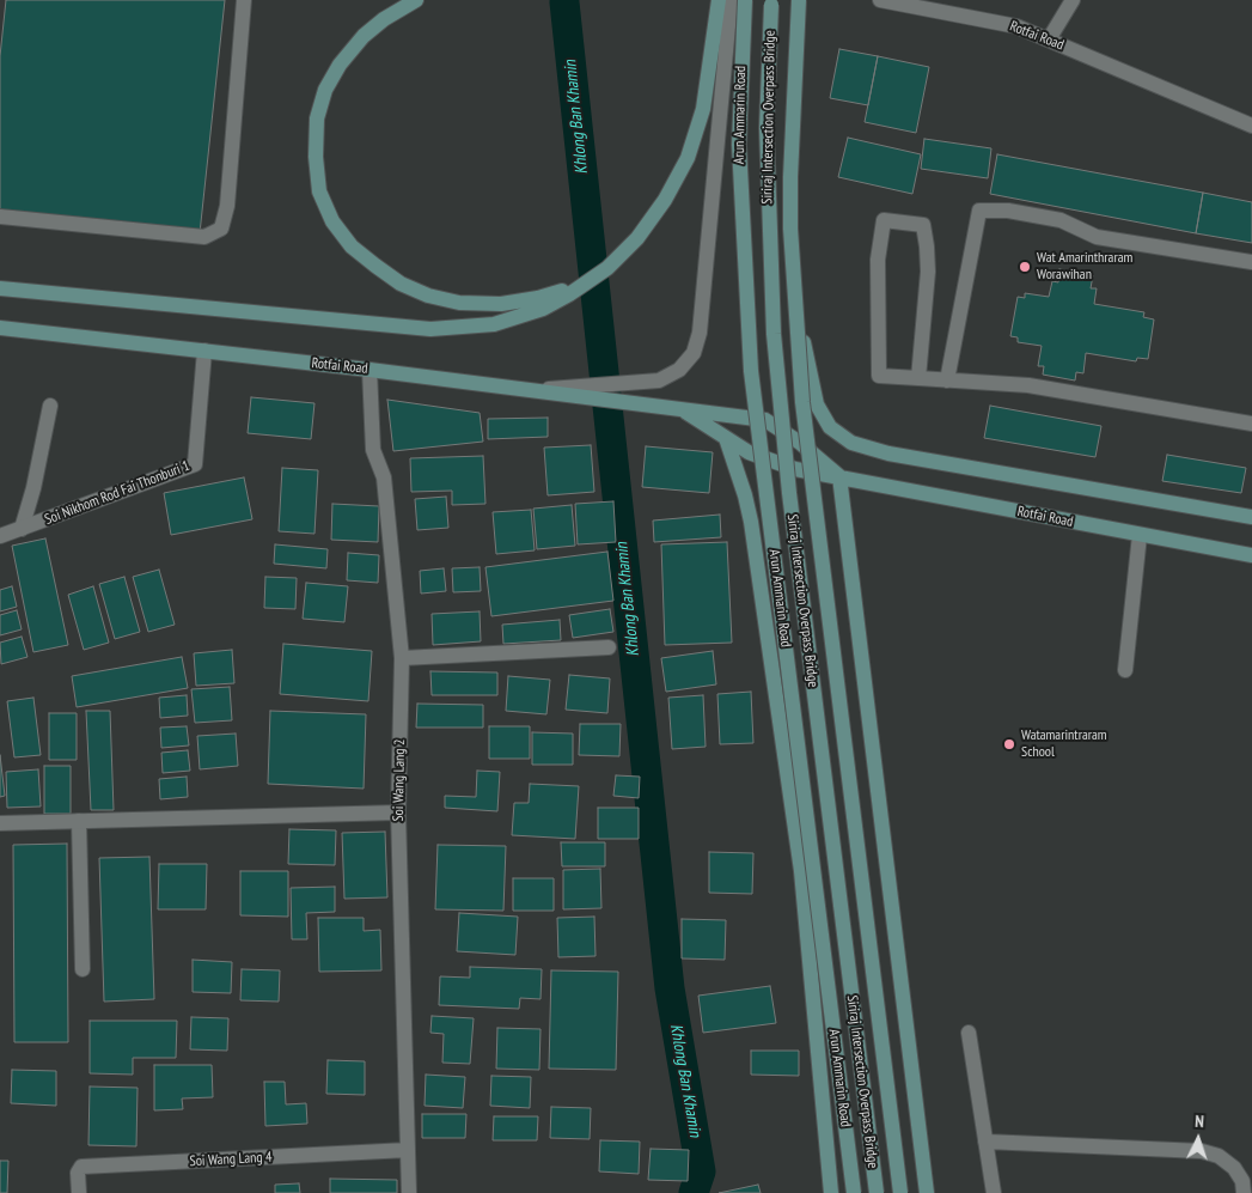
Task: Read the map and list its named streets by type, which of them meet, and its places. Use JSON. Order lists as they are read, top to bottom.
{
  "streets": {
    "main road": ["Rotfai Road", "Arun Ammarin Road", "Siriraj Intersection Overpass Bridge"],
    "street": ["Soi Nikhom Rod Fai Thonburi 1", "Soi Wang Lang 2", "Soi Wang Lang 4"]
  },
  "crossings": [
    ["Rotfai Road", "Soi Nikhom Rod Fai Thonburi 1"],
    ["Rotfai Road", "Soi Wang Lang 2"],
    ["Soi Wang Lang 2", "Soi Wang Lang 4"]
  ],
  "water": ["Khlong Ban Khamin"],
  "places": ["Wat Amarinthraram Worawihan", "Watamarintraram School"],
  "north": "top"
}
